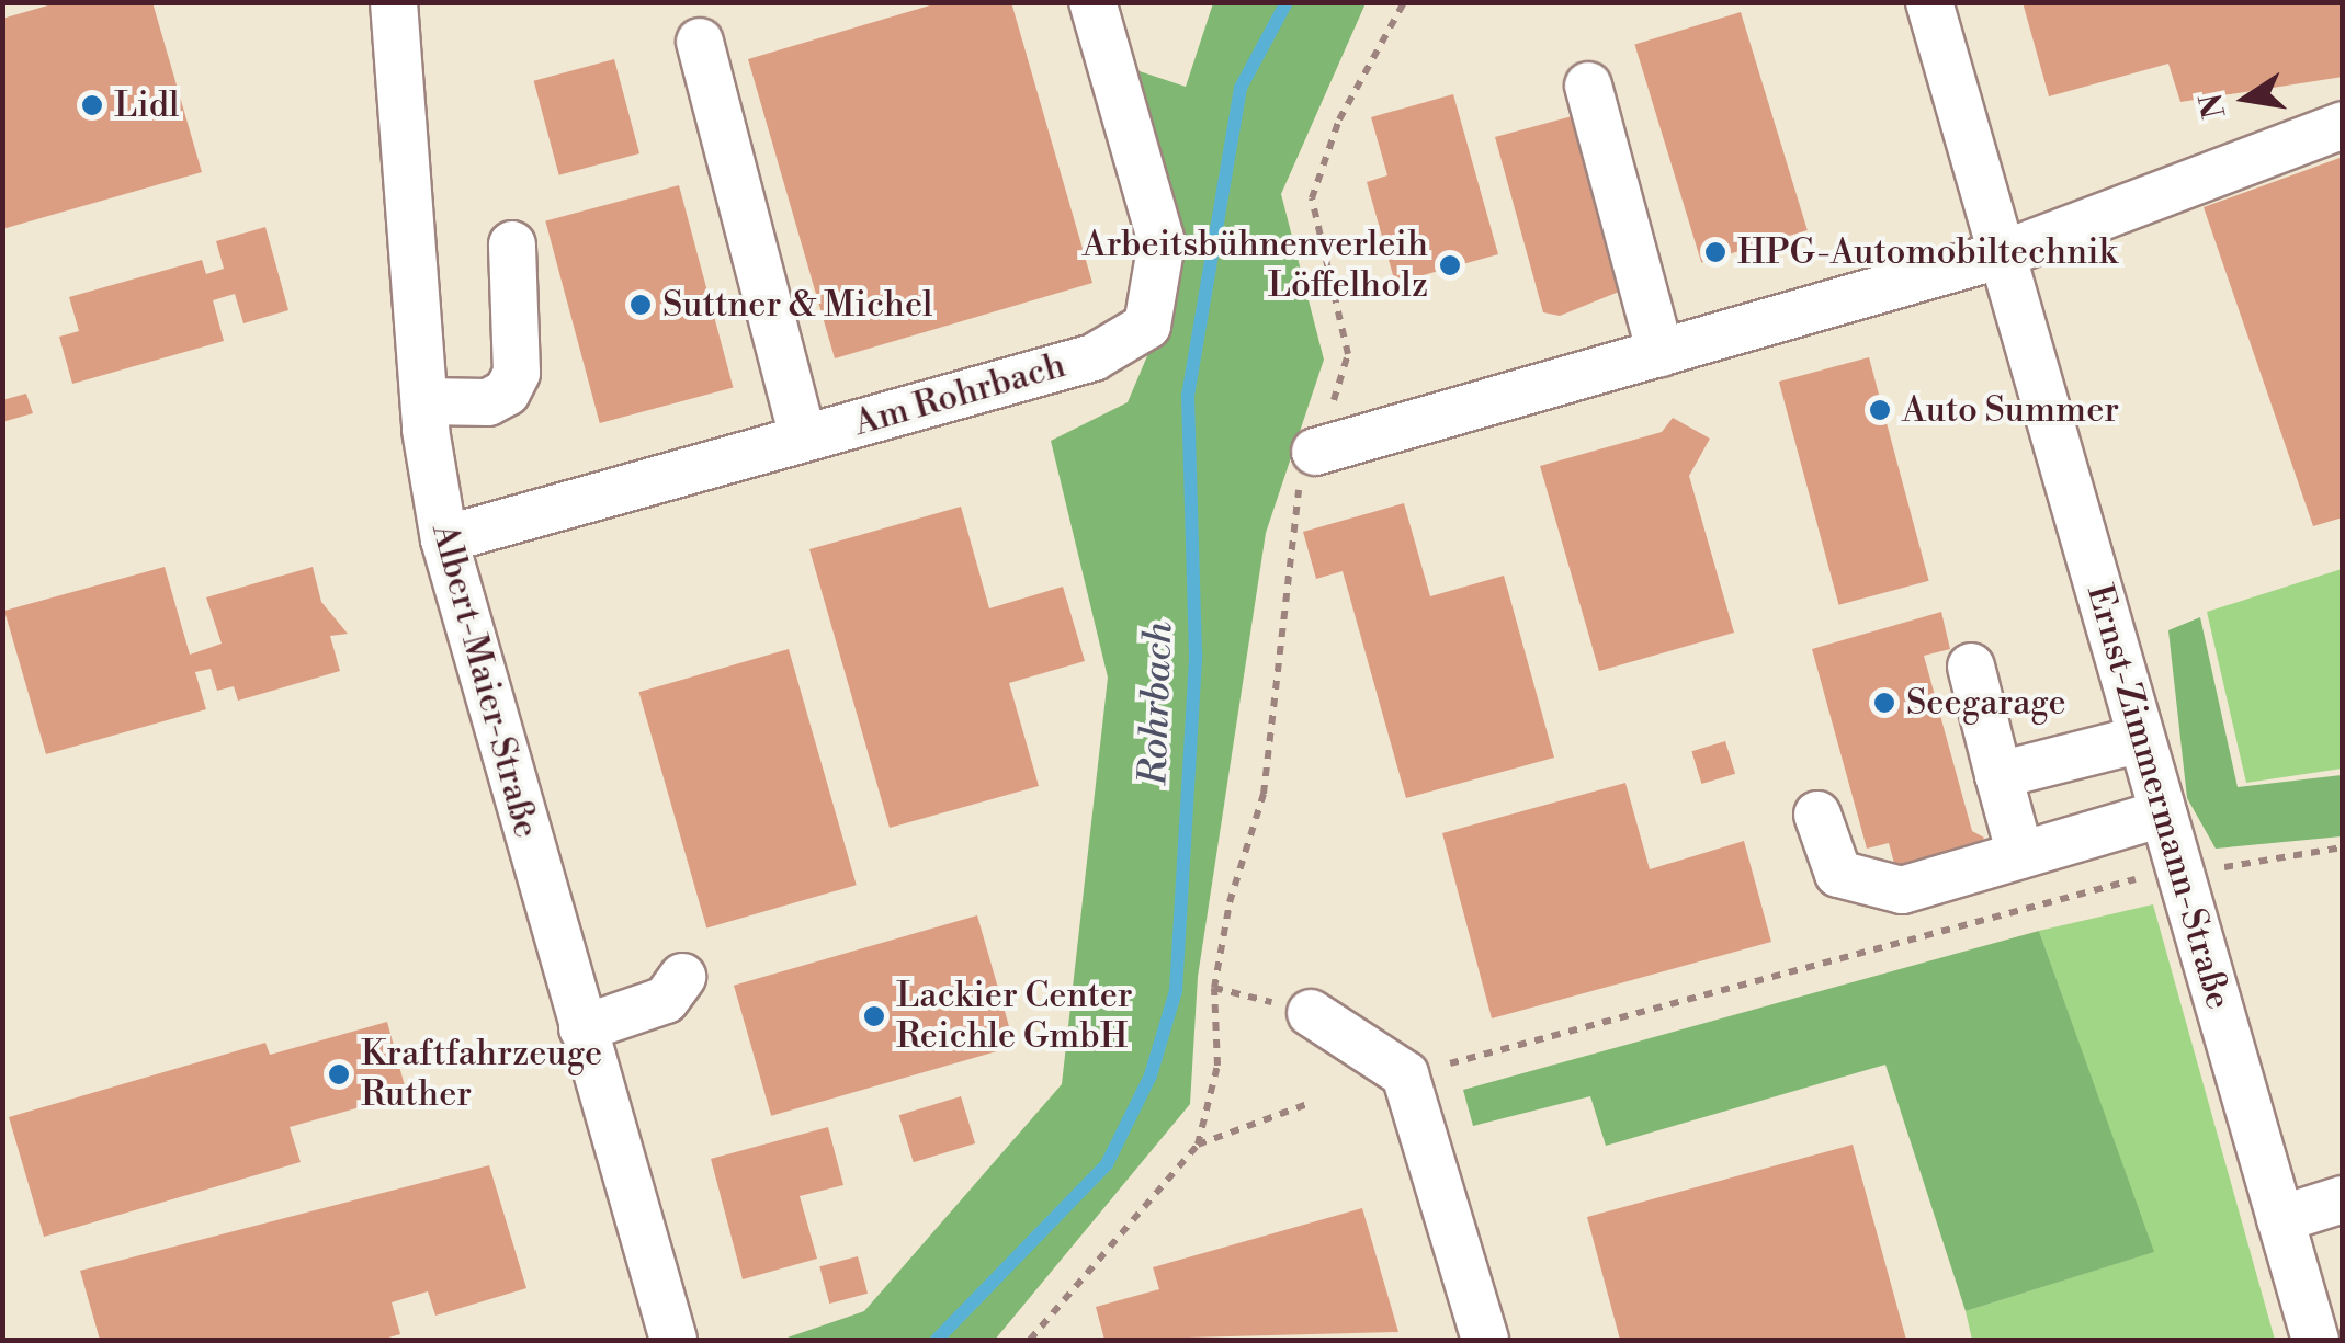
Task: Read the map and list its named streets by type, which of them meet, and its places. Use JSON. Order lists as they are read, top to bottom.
{
  "streets": {
    "street": ["Am Rohrbach", "Albert-Maier-Straße", "Ernst-Zimmermann-Straße"]
  },
  "crossings": [
    ["Am Rohrbach", "Albert-Maier-Straße"]
  ],
  "water": ["Rohrbach"],
  "places": [
    "Lidl",
    "HPG-Automobiltechnik",
    "Arbeitsbühnenverleih Löffelholz",
    "Suttner & Michel",
    "Auto Summer",
    "Seegarage",
    "Lackier Center Reichle GmbH",
    "Kraftfahrzeuge Ruther"
  ],
  "north": "left"
}
